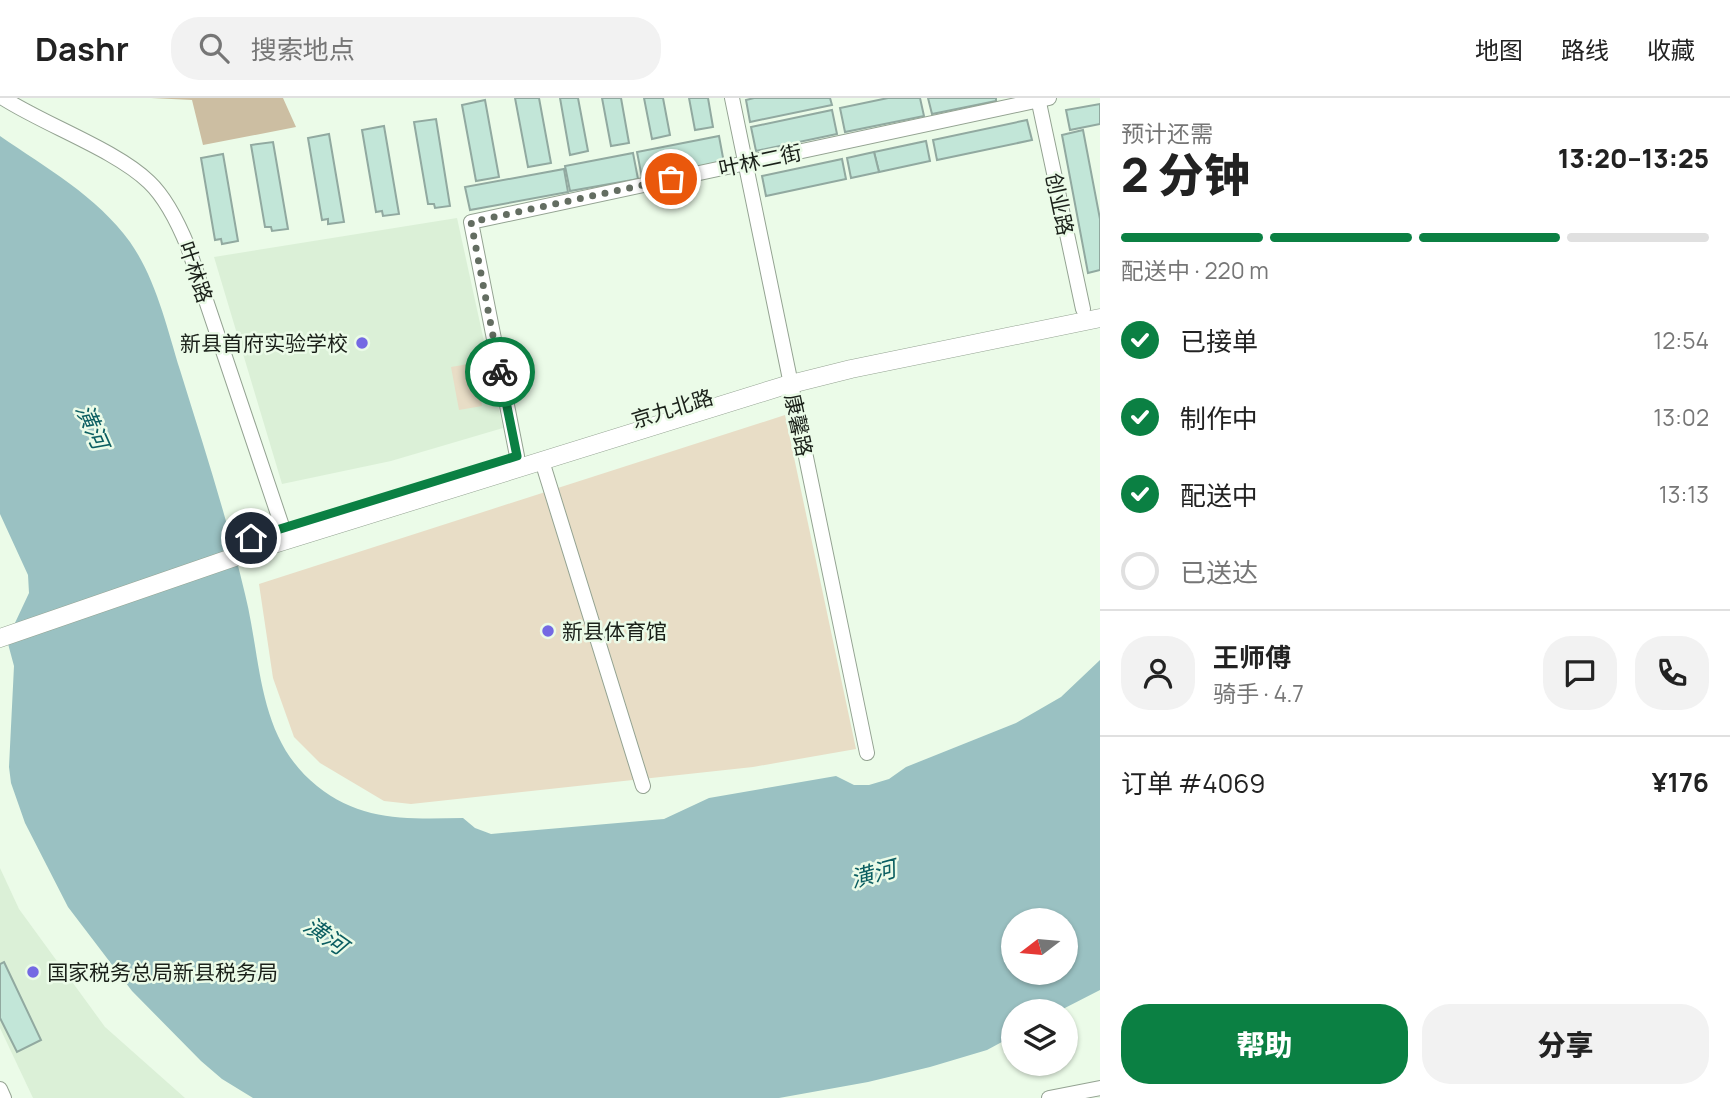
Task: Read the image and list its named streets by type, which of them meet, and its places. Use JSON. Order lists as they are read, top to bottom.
{
  "streets": {
    "main road": ["京九北路"],
    "street": [
      "叶林二街",
      "创业路",
      "叶林路",
      "康馨路"
    ]
  },
  "crossings": [
    ["叶林二街", "创业路"],
    ["叶林二街", "京九北路"],
    ["叶林二街", "康馨路"],
    ["创业路", "京九北路"],
    ["叶林路", "京九北路"],
    ["京九北路", "康馨路"]
  ],
  "water": ["潢河"],
  "places": ["新县首府实验学校", "新县体育馆", "国家税务总局新县税务局"],
  "north": "left",
  "page": {
    "header": "Dashr",
    "search": "搜索地点",
    "nav": ["地图", "路线", "收藏"],
    "heading": ["2 分钟", "预计还需", "13:20–13:25"],
    "panel": [
      "王师傅",
      "骑手 · 4.7",
      "订单 #4069",
      "¥176"
    ],
    "bar": "配送中 · 220 m",
    "list": [
      ["已接单", "12:54"],
      ["制作中", "13:02"],
      ["配送中", "13:13"],
      "已送达"
    ],
    "buttons": ["帮助", "分享"]
  }
}
